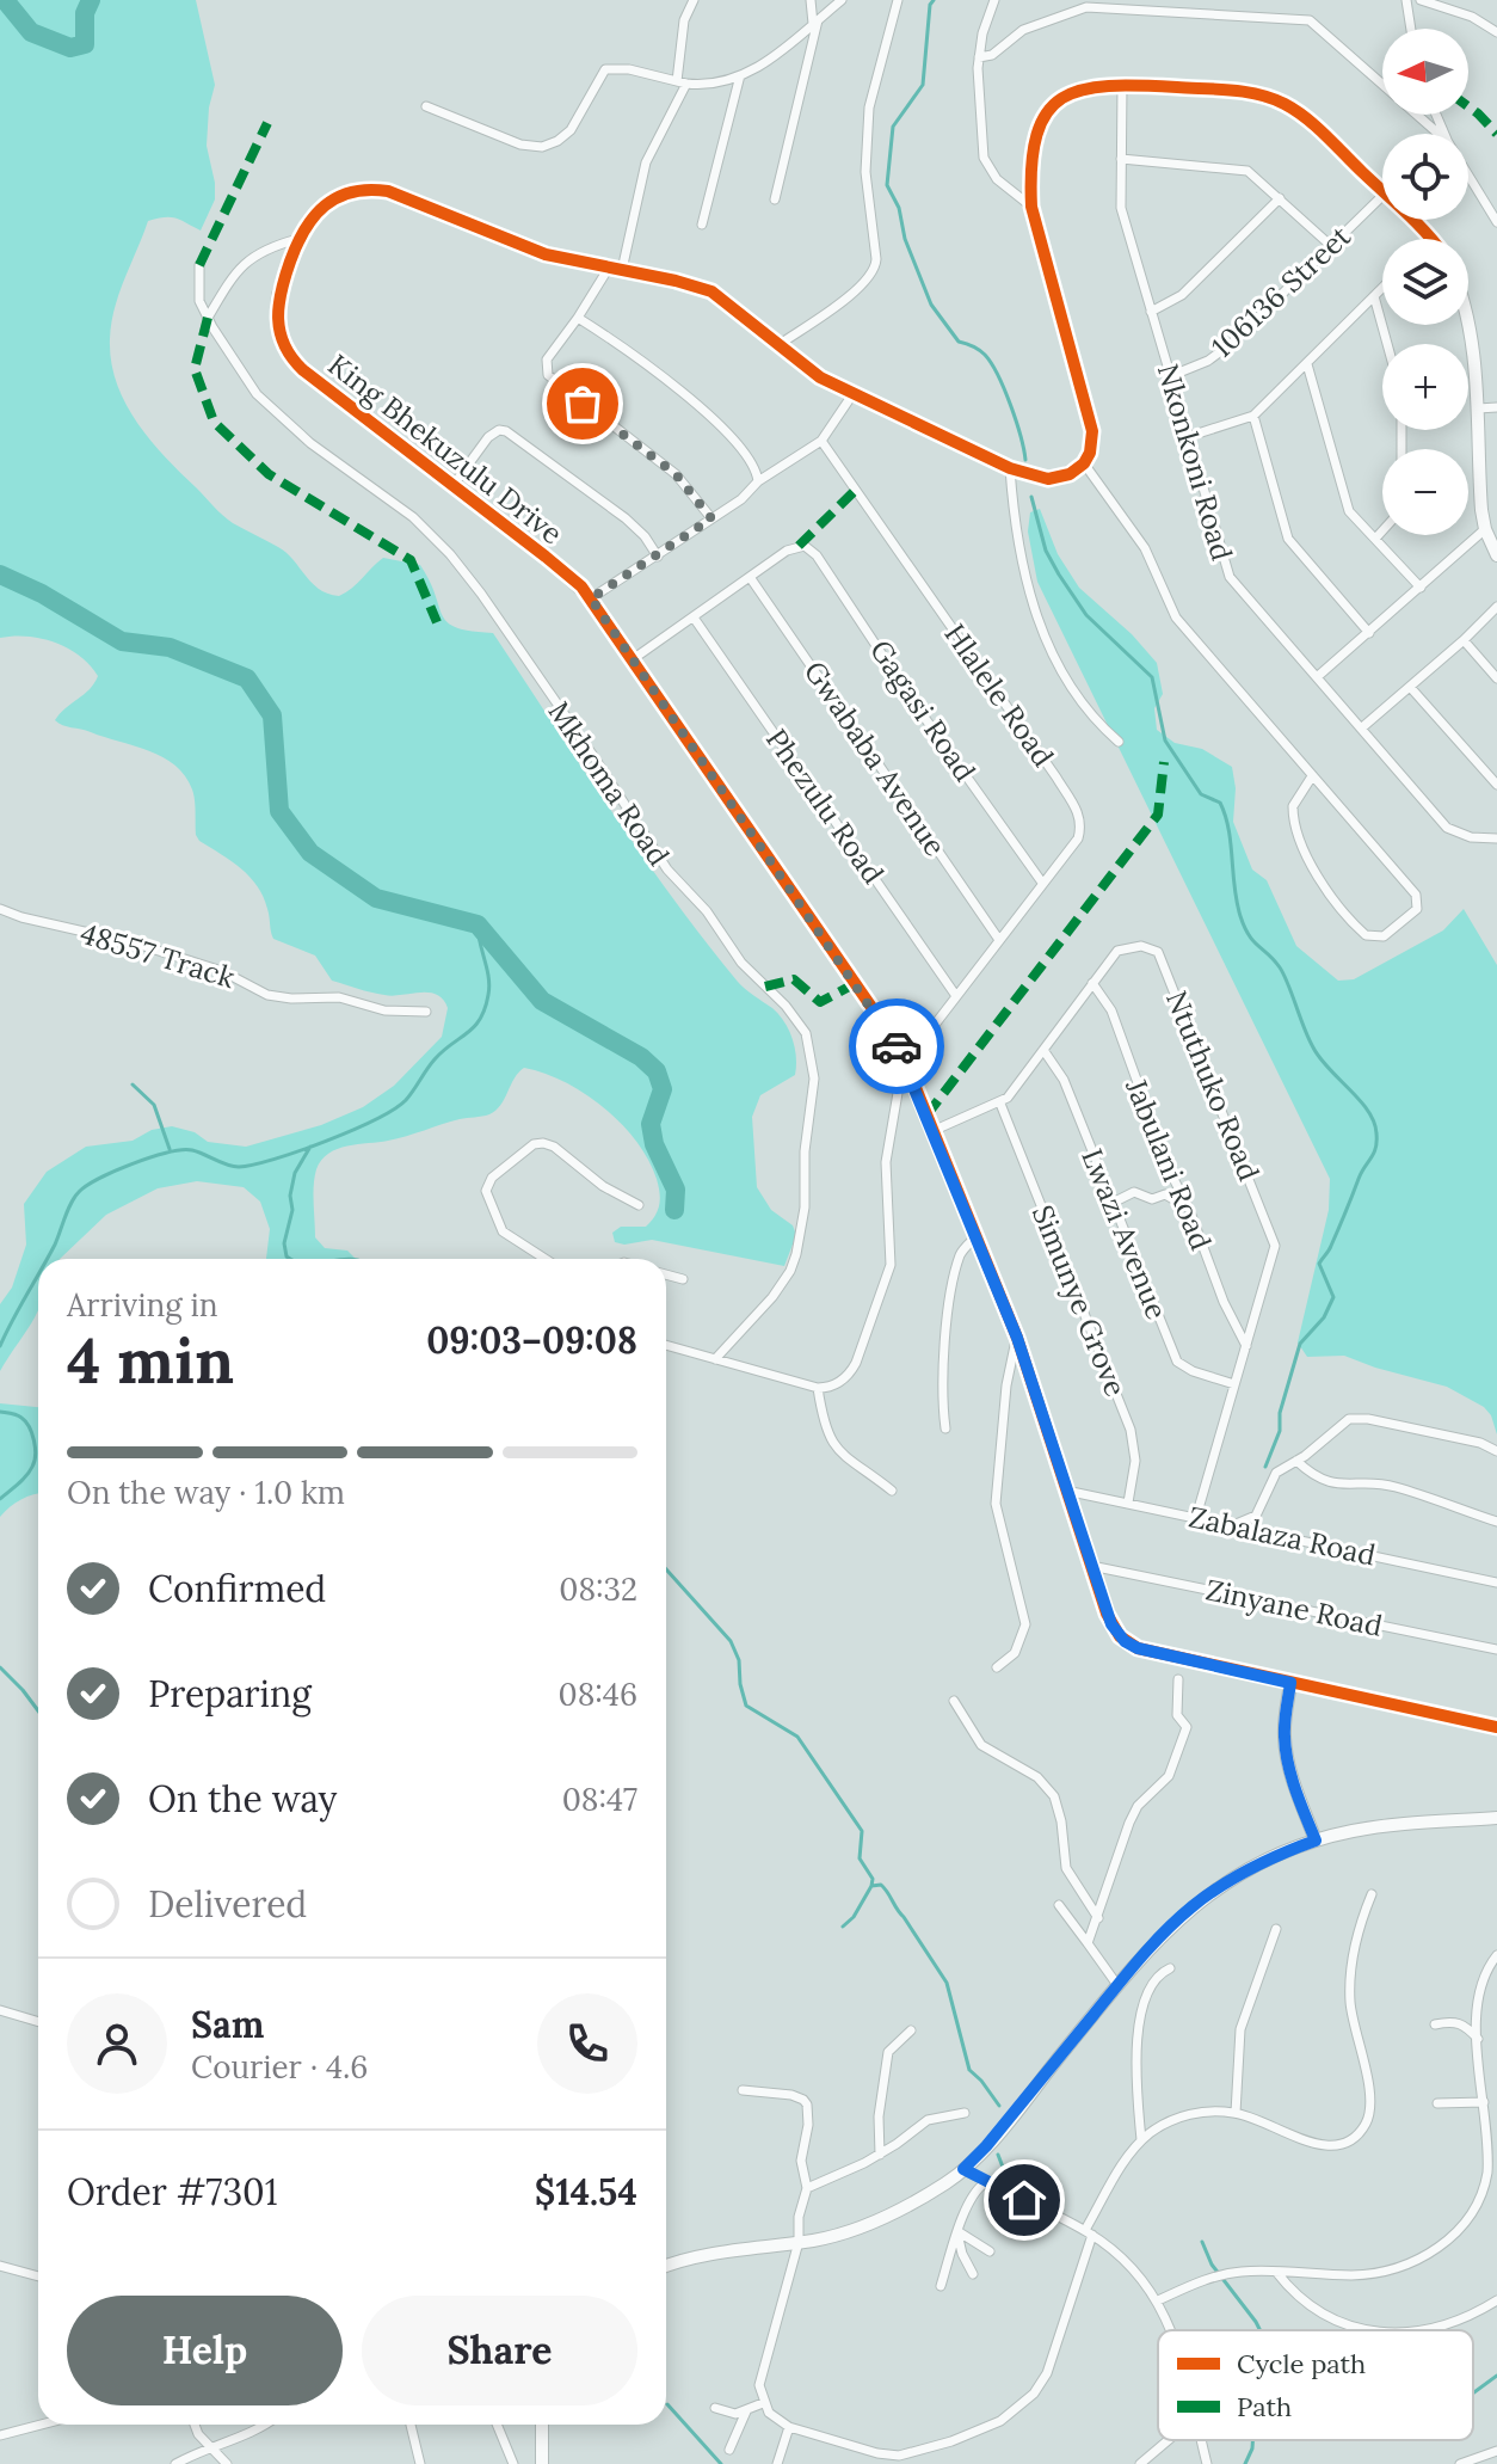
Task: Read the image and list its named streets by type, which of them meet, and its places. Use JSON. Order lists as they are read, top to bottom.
{
  "streets": {
    "street": [
      "106136 Street",
      "King Bhekuzulu Drive",
      "Nkonkoni Road",
      "Hlalele Road",
      "Gagasi Road",
      "Gwababa Avenue",
      "Mkhoma Road",
      "Phezulu Road",
      "48557 Track",
      "Ntuthuko Road",
      "Jabulani Road",
      "Lwazi Avenue",
      "Simunye Grove",
      "Zabalaza Road",
      "Zinyane Road"
    ]
  },
  "crossings": [
    ["106136 Street", "Nkonkoni Road"],
    ["King Bhekuzulu Drive", "Hlalele Road"],
    ["King Bhekuzulu Drive", "Ntuthuko Road"],
    ["King Bhekuzulu Drive", "Zabalaza Road"],
    ["King Bhekuzulu Drive", "Zinyane Road"],
    ["Hlalele Road", "Gagasi Road"],
    ["Hlalele Road", "Gwababa Avenue"],
    ["Hlalele Road", "Phezulu Road"],
    ["Gagasi Road", "Gwababa Avenue"],
    ["Ntuthuko Road", "Jabulani Road"],
    ["Ntuthuko Road", "Lwazi Avenue"],
    ["Ntuthuko Road", "Simunye Grove"],
    ["Ntuthuko Road", "Zabalaza Road"],
    ["Simunye Grove", "Zabalaza Road"]
  ],
  "legend": ["Cycle path", "Path"],
  "north": "left",
  "page": {
    "map_buttons": ["+", "−"],
    "heading": ["4 min", "Arriving in", "09:03–09:08"],
    "panel": [
      "Sam",
      "Courier · 4.6",
      "Order #7301",
      "$14.54"
    ],
    "bar": "On the way · 1.0 km",
    "list": [
      ["Confirmed", "08:32"],
      ["Preparing", "08:46"],
      ["On the way", "08:47"],
      "Delivered"
    ],
    "buttons": ["Help", "Share"]
  }
}
